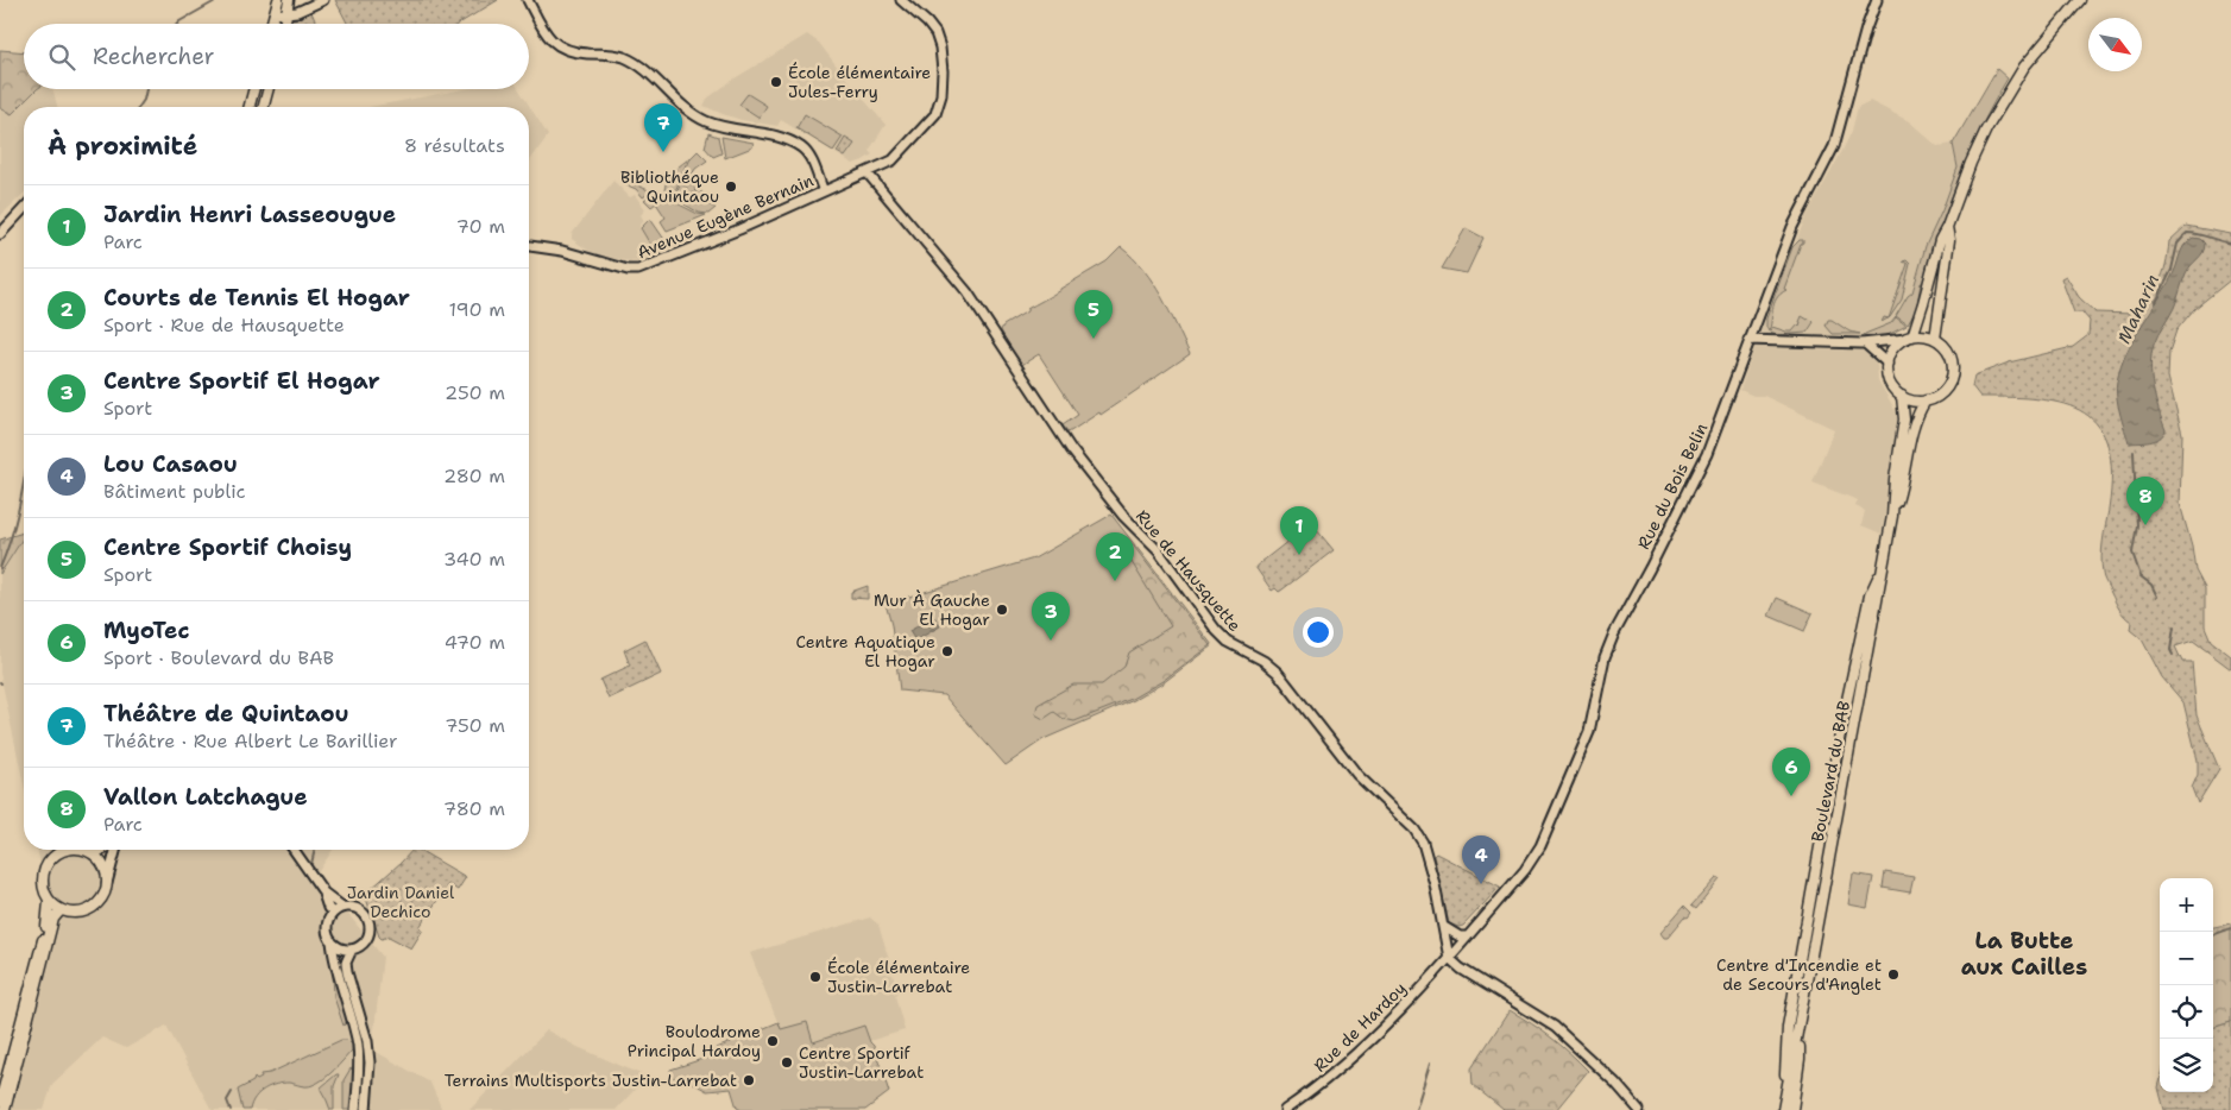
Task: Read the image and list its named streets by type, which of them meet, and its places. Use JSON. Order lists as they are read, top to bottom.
{
  "streets": {
    "main road": ["Boulevard du BAB"],
    "street": [
      "Avenue Eugène Bernain",
      "Rue du Bois Belin",
      "Rue de Hausquette",
      "Rue de Hardoy"
    ]
  },
  "crossings": [
    ["Avenue Eugène Bernain", "Rue de Hausquette"],
    ["Rue du Bois Belin", "Rue de Hausquette"],
    ["Rue du Bois Belin", "Rue de Hardoy"],
    ["Rue de Hausquette", "Rue de Hardoy"]
  ],
  "districts": ["La Butte aux Cailles"],
  "water": ["Maharin"],
  "parks": ["Jardin Daniel Dechico"],
  "places": [
    "École élémentaire Jules-Ferry",
    "Bibliothéque Quintaou",
    "Mur À Gauche El Hogar",
    "Centre Aquatique El Hogar",
    "Centre d'Incendie et de Secours d'Anglet",
    "École élémentaire Justin-Larrebat",
    "Boulodrome Principal Hardoy",
    "Centre Sportif Justin-Larrebat",
    "Terrains Multisports Justin-Larrebat"
  ],
  "north": "bottom right",
  "page": {
    "search": "Rechercher",
    "pins": [
      "7",
      "5",
      "8",
      "1",
      "2",
      "3",
      "6",
      "4"
    ],
    "heading": ["À proximité", "8 résultats"],
    "list": [
      {
        "mark": "1",
        "name": "Jardin Henri Lasseougue",
        "note": "Parc",
        "value": "70 m"
      },
      {
        "mark": "2",
        "name": "Courts de Tennis El Hogar",
        "note": "Sport · Rue de Hausquette",
        "value": "190 m"
      },
      {
        "mark": "3",
        "name": "Centre Sportif El Hogar",
        "note": "Sport",
        "value": "250 m"
      },
      {
        "mark": "4",
        "name": "Lou Casaou",
        "note": "Bâtiment public",
        "value": "280 m"
      },
      {
        "mark": "5",
        "name": "Centre Sportif Choisy",
        "note": "Sport",
        "value": "340 m"
      },
      {
        "mark": "6",
        "name": "MyoTec",
        "note": "Sport · Boulevard du BAB",
        "value": "470 m"
      },
      {
        "mark": "7",
        "name": "Théâtre de Quintaou",
        "note": "Théâtre · Rue Albert Le Barillier",
        "value": "750 m"
      },
      {
        "mark": "8",
        "name": "Vallon Latchague",
        "note": "Parc",
        "value": "780 m"
      }
    ],
    "map_buttons": ["+", "−"]
  }
}
